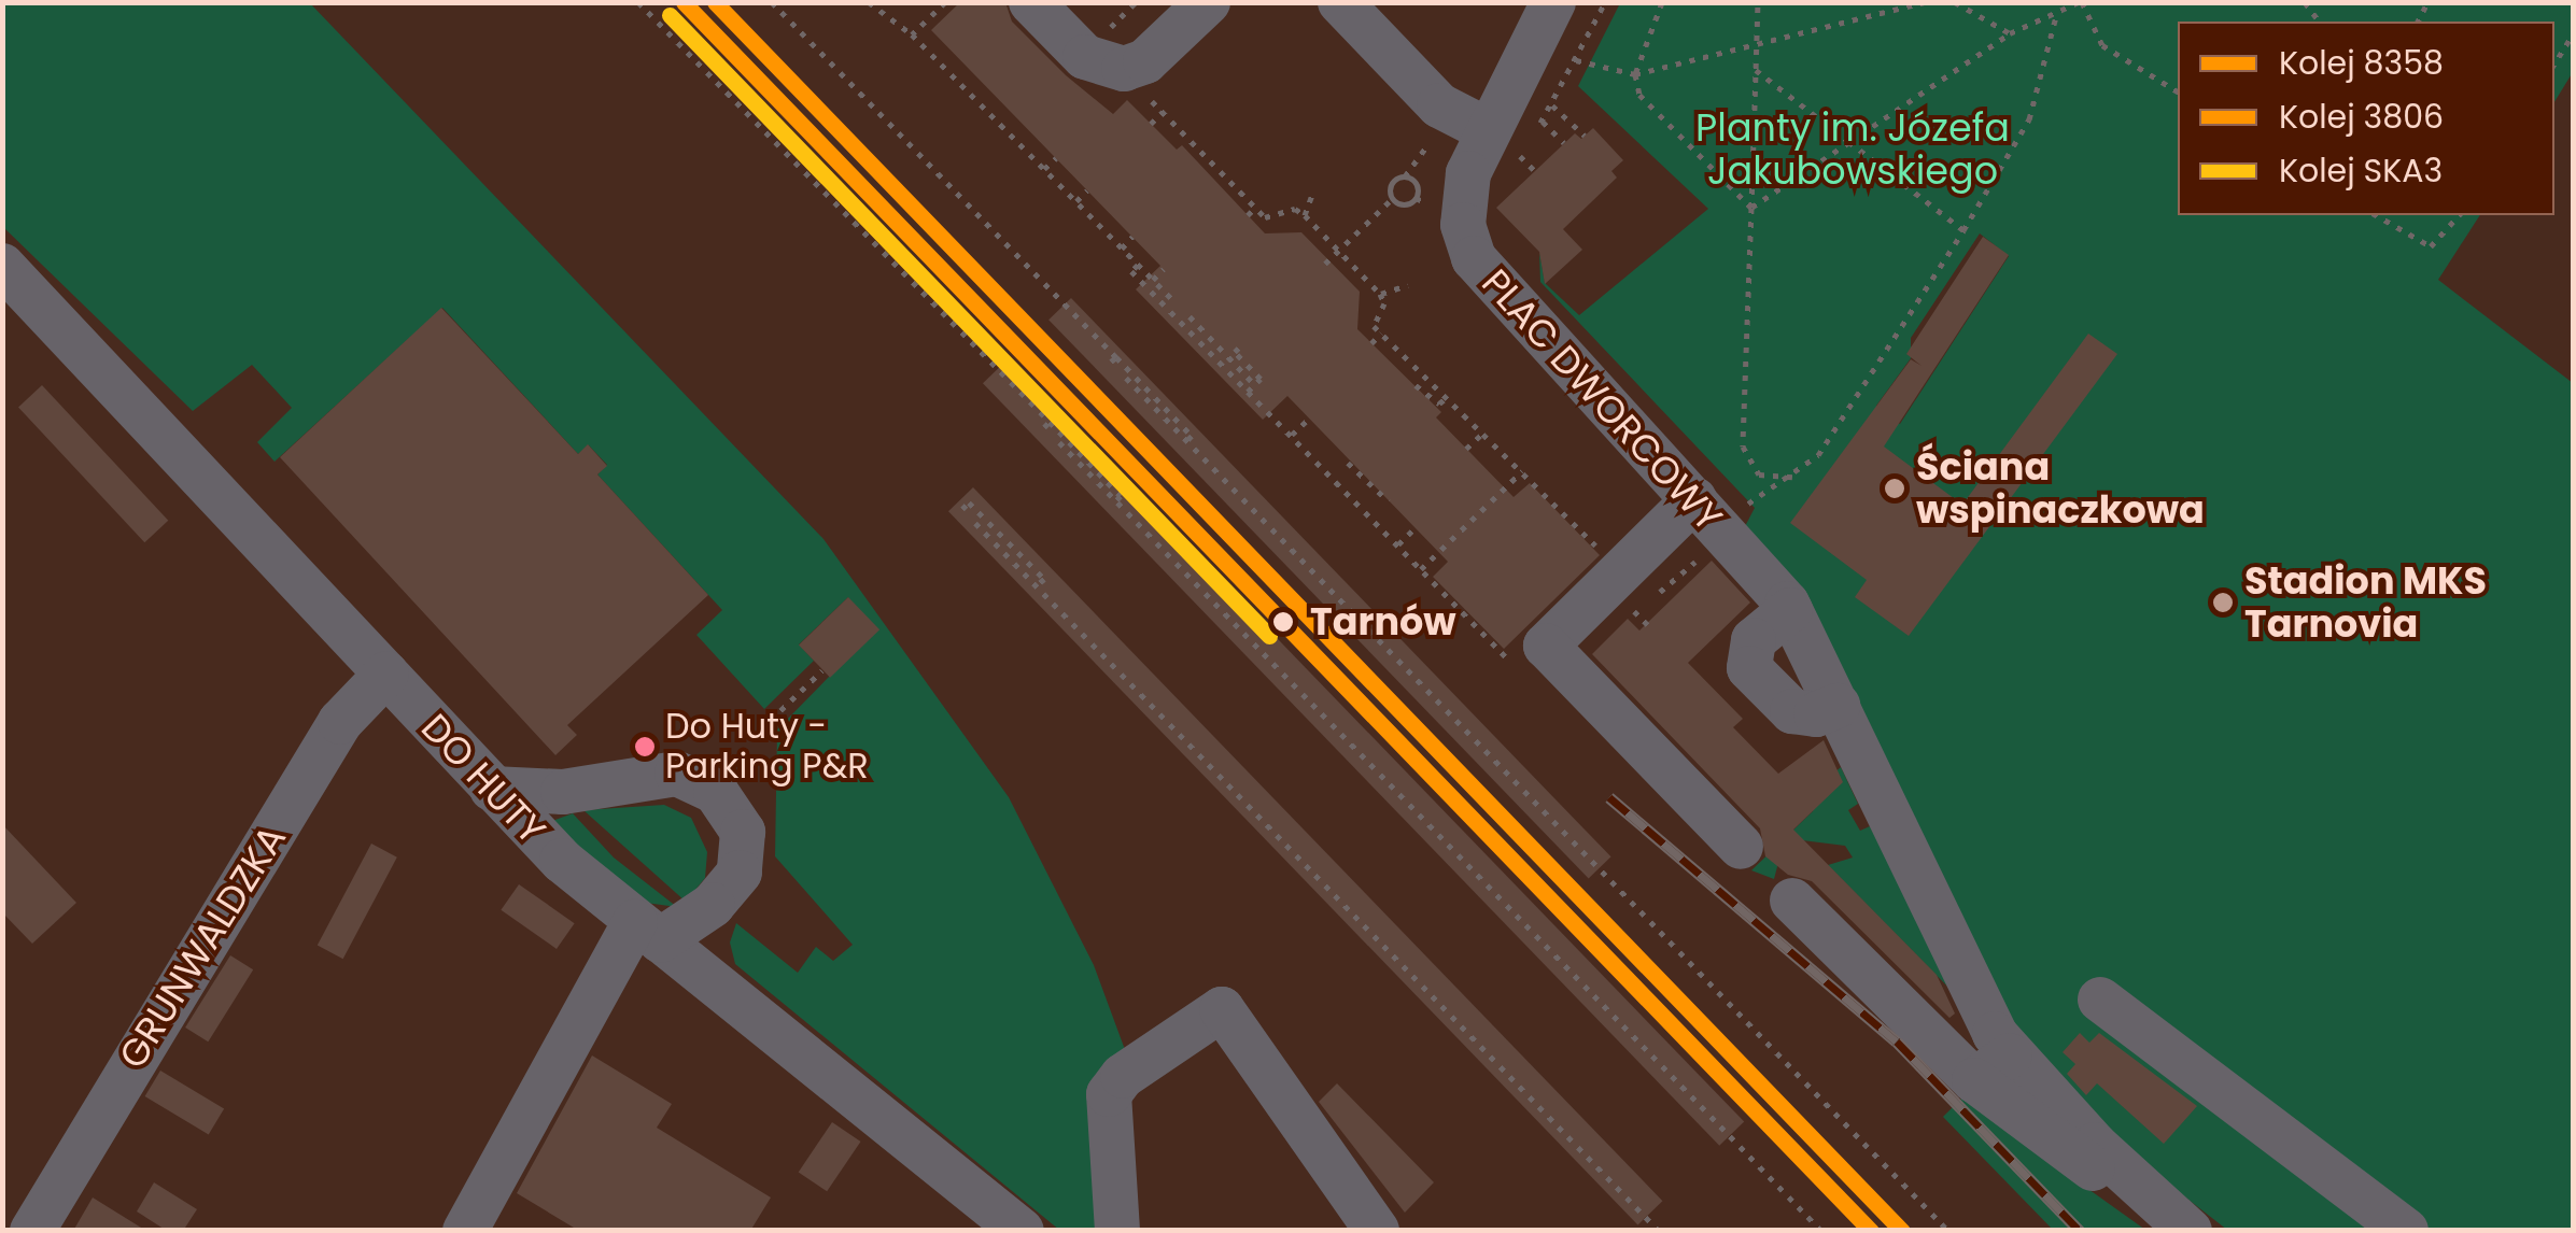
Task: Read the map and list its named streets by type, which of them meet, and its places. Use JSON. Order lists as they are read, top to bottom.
{
  "streets": {
    "street": ["PLAC DWORCOWY", "DO HUTY", "GRUNWALDZKA"]
  },
  "crossings": [
    ["DO HUTY", "GRUNWALDZKA"]
  ],
  "parks": ["Planty im. Józefa Jakubowskiego"],
  "places": [
    "Ściana wspinaczkowa",
    "Stadion MKS Tarnovia",
    "Tarnów",
    "Do Huty - Parking P&R"
  ],
  "lines": ["rail line 8358", "rail line 3806", "rail line SKA3"],
  "legend": ["Kolej 8358", "Kolej 3806", "Kolej SKA3"]
}
